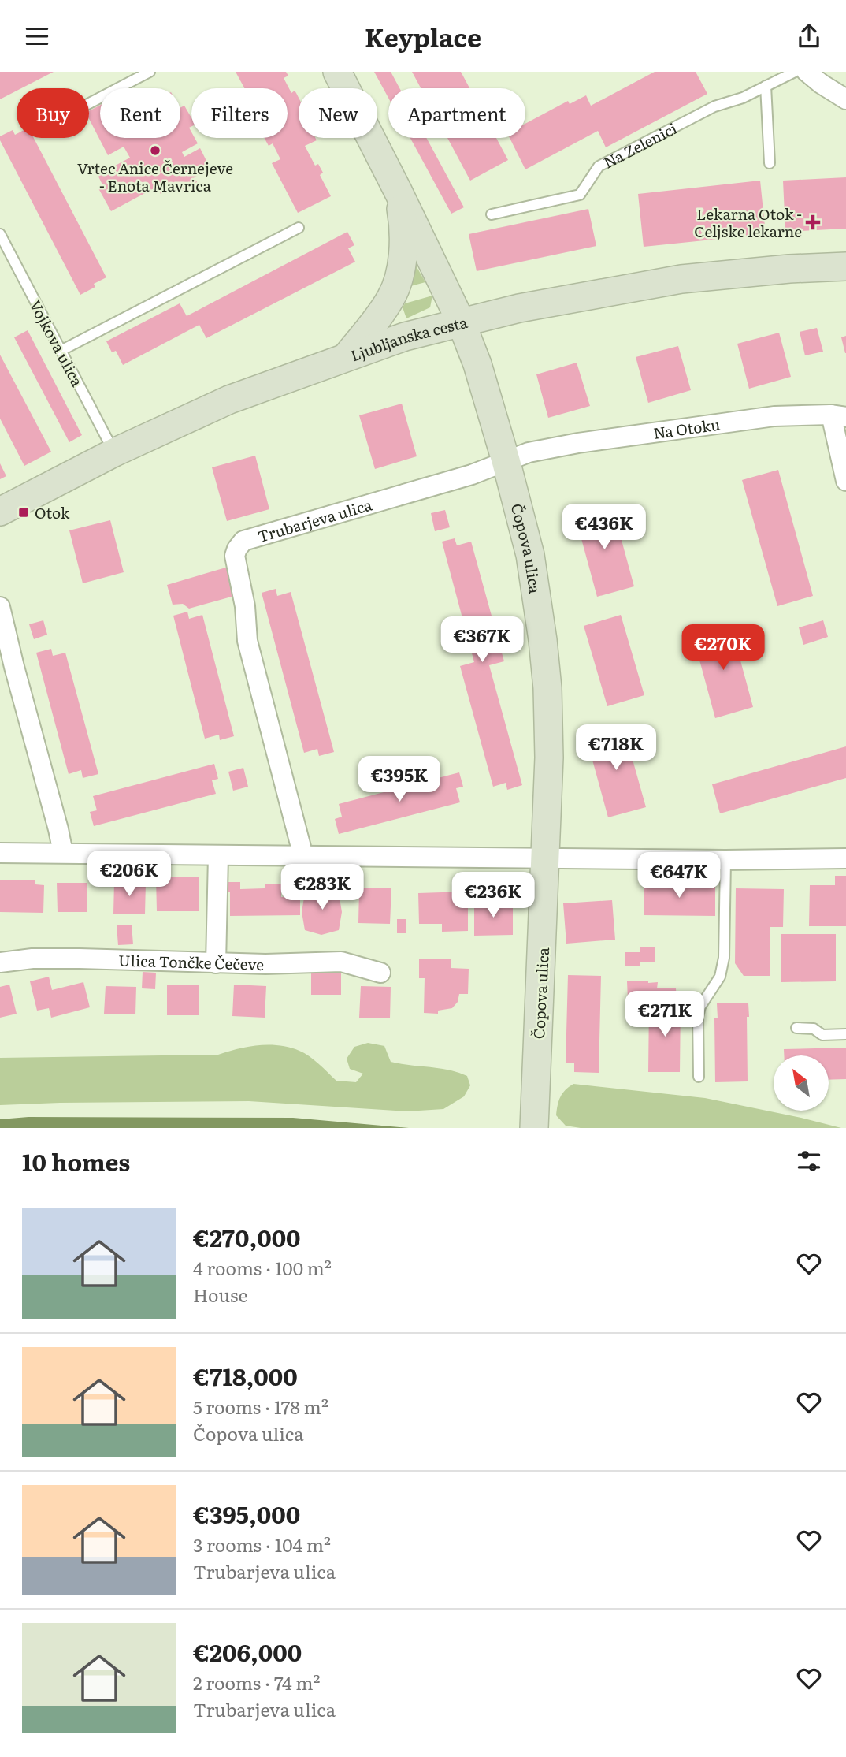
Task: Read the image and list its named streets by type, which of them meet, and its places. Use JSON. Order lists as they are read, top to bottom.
{
  "streets": {
    "street": [
      "Ljubljanska cesta",
      "Na Otoku",
      "Trubarjeva ulica",
      "Čopova ulica",
      "Ulica Tončke Čečeve"
    ],
    "lane": ["Na Zelenici", "Vojkova ulica"]
  },
  "crossings": [
    ["Ljubljanska cesta", "Vojkova ulica"],
    ["Ljubljanska cesta", "Čopova ulica"],
    ["Na Otoku", "Trubarjeva ulica"],
    ["Na Otoku", "Čopova ulica"],
    ["Trubarjeva ulica", "Čopova ulica"]
  ],
  "places": {
    "other": ["Vrtec Anice Černejeve - Enota Mavrica"],
    "health": ["Lekarna Otok - Celjske lekarne"],
    "transit": ["Otok"]
  },
  "north": "top left",
  "page": {
    "header": "Keyplace",
    "chip": [
      "Buy",
      "Rent",
      "Filters",
      "New",
      "Apartment"
    ],
    "price": [
      "€436K",
      "€367K",
      "€270K",
      "€718K",
      "€395K",
      "€206K",
      "€647K",
      "€283K",
      "€236K",
      "€271K"
    ],
    "heading": "10 homes",
    "list": [
      {
        "name": "€270,000",
        "note": "4 rooms · 100 m² · House"
      },
      {
        "name": "€718,000",
        "note": "5 rooms · 178 m² · Čopova ulica"
      },
      {
        "name": "€395,000",
        "note": "3 rooms · 104 m² · Trubarjeva ulica"
      },
      {
        "name": "€206,000",
        "note": "2 rooms · 74 m² · Trubarjeva ulica"
      }
    ]
  }
}
